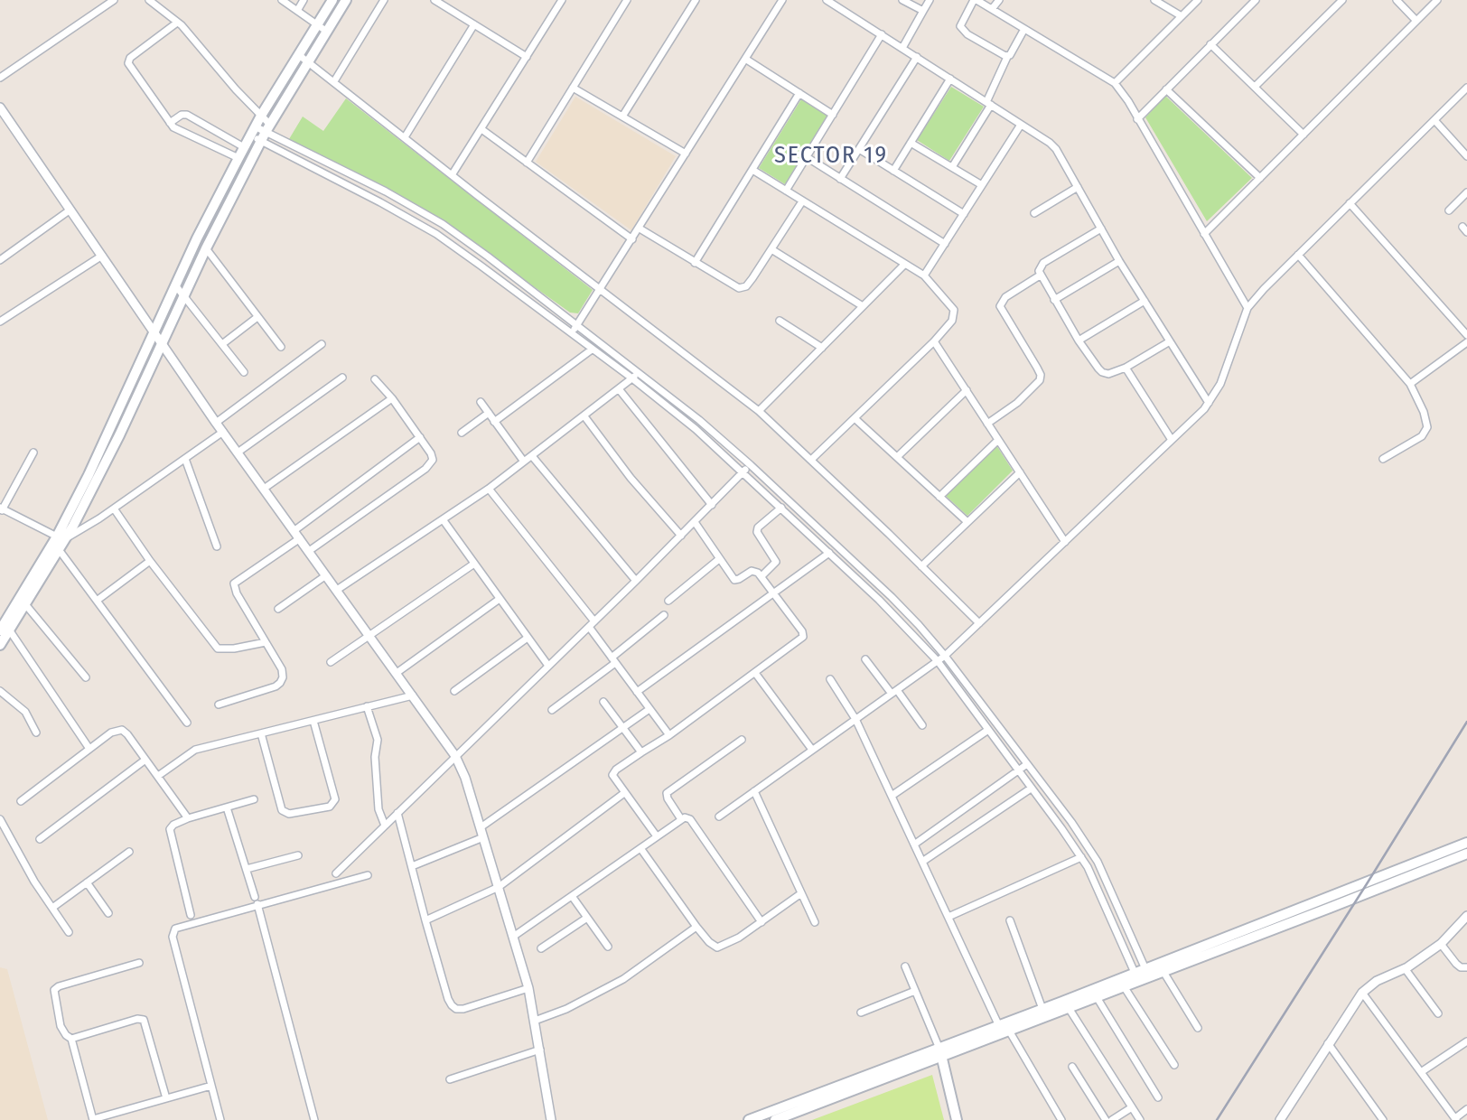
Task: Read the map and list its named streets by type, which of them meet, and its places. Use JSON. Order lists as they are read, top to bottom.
{
  "districts": ["SECTOR 19"]
}
